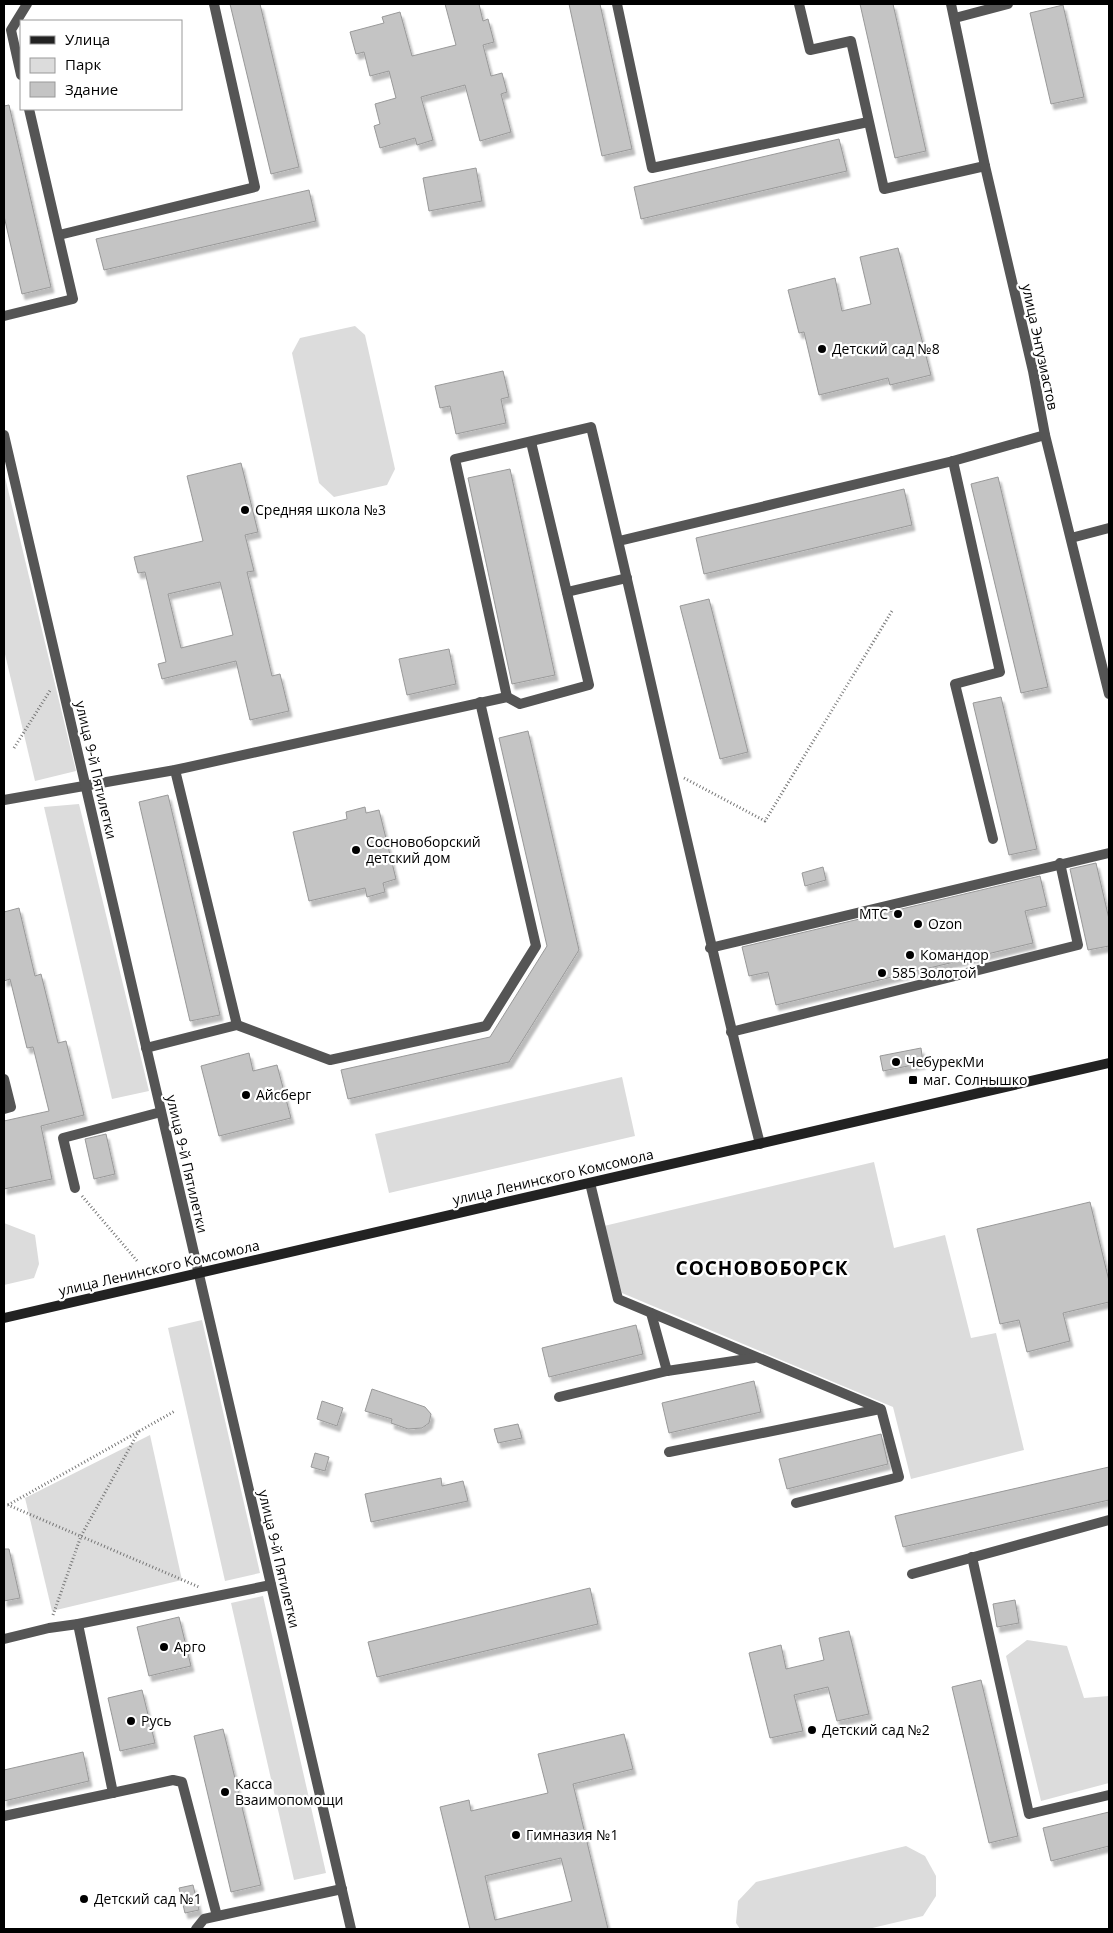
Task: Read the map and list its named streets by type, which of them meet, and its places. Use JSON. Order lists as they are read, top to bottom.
{
  "streets": {
    "main road": ["улица Ленинского Комсомола"],
    "street": ["улица Энтузиастов", "улица 9-й Пятилетки"]
  },
  "crossings": [
    ["улица 9-й Пятилетки", "улица Ленинского Комсомола"]
  ],
  "districts": ["СОСНОВОБОРСК"],
  "places": {
    "other": [
      "Детский сад №8",
      "Средняя школа №3",
      "Сосновоборский детский дом",
      "МТС",
      "Ozon",
      "Командор",
      "585 Золотой",
      "ЧебурекМи",
      "Айсберг",
      "Арго",
      "Русь",
      "Детский сад №2",
      "Касса Взаимопомощи",
      "Гимназия №1",
      "Детский сад №1"
    ],
    "transit": ["маг. Солнышко"]
  },
  "legend": ["Улица", "Парк", "Здание"]
}
